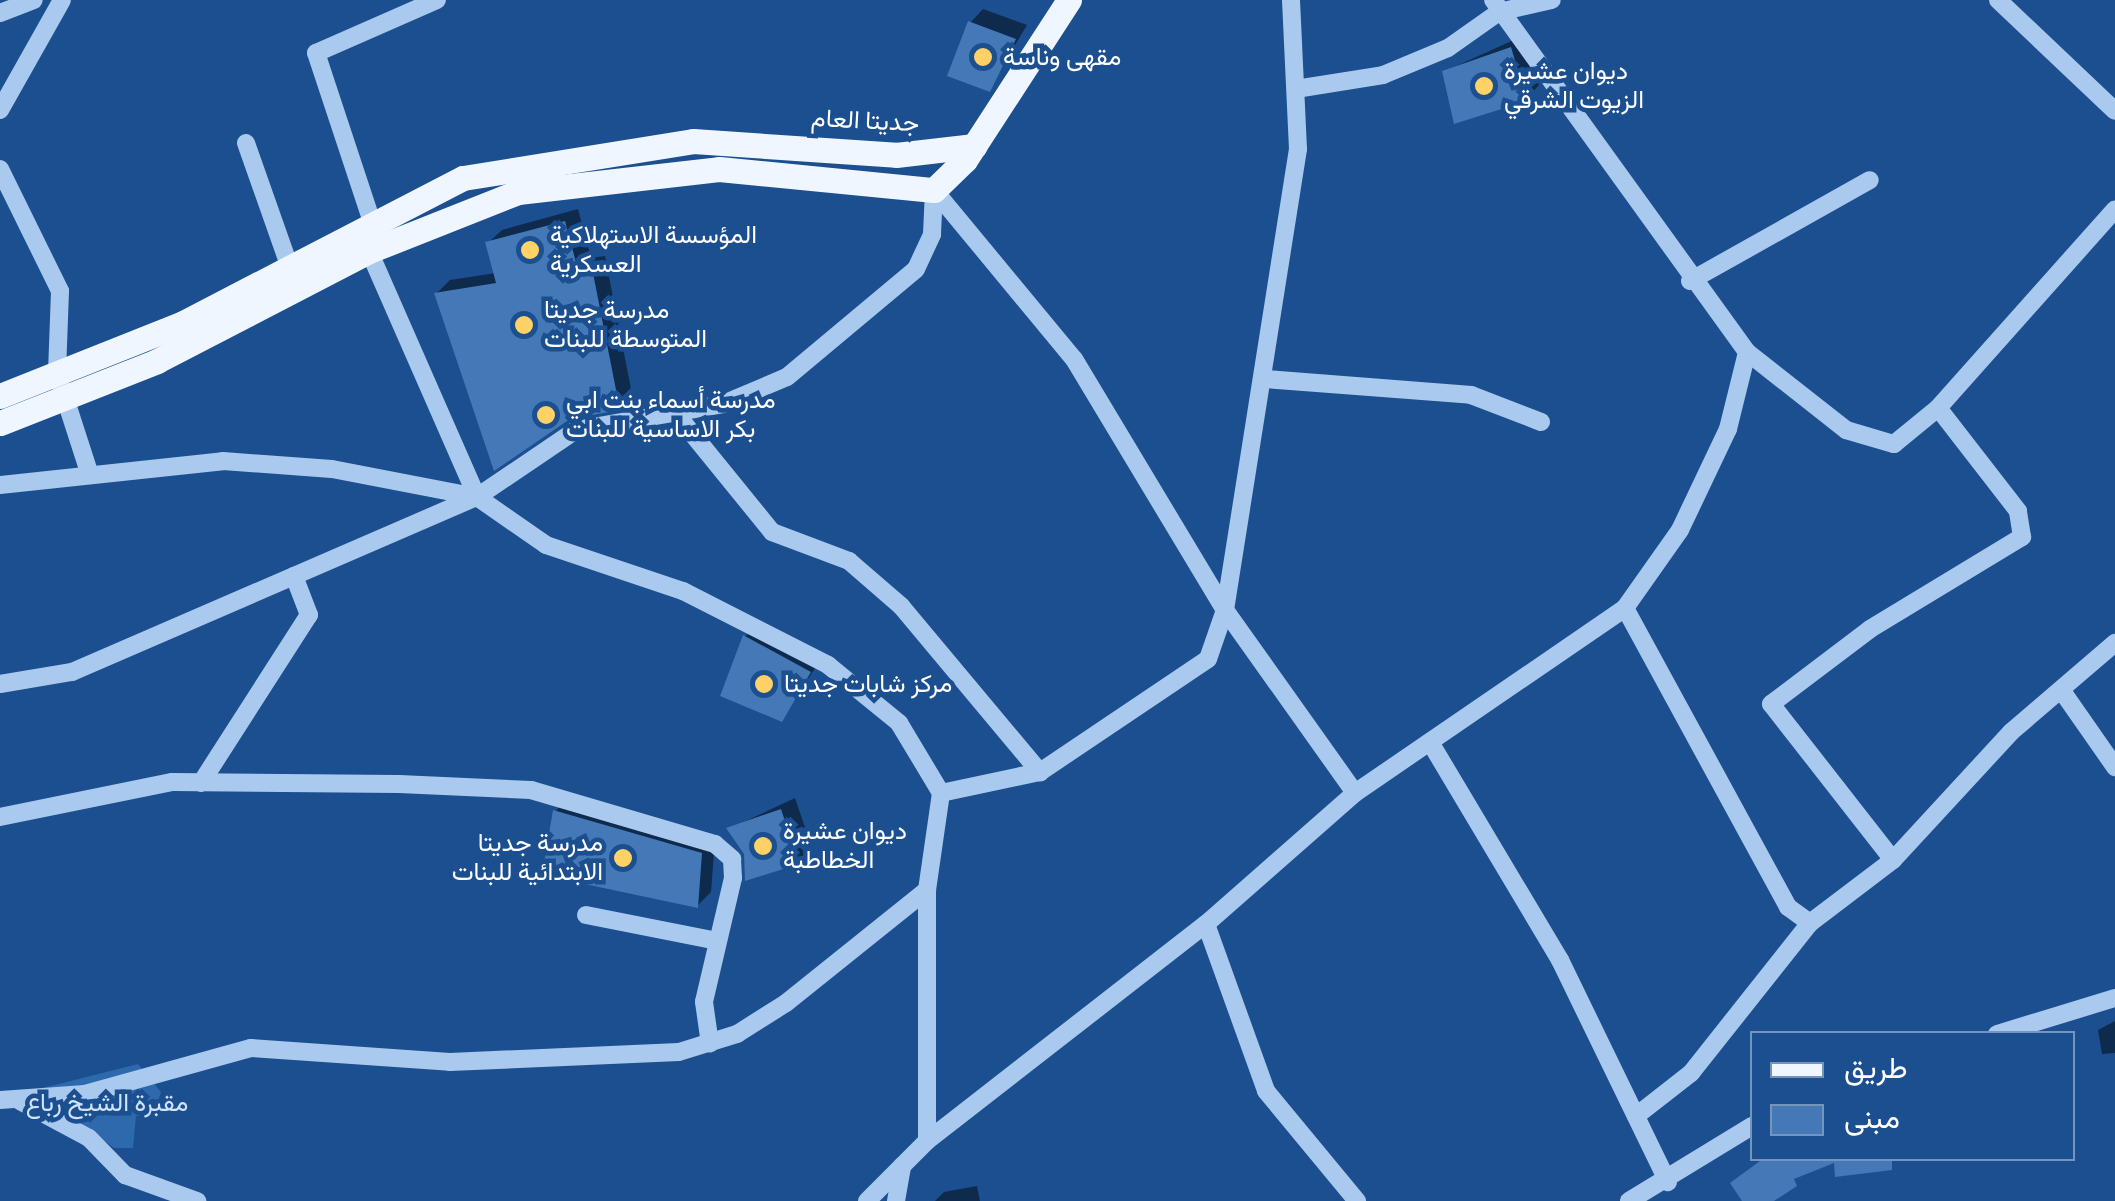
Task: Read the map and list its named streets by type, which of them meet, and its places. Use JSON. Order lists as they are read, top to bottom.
{
  "streets": {
    "main road": ["جديتا العام"]
  },
  "parks": ["مقبرة الشيخ رباع"],
  "places": [
    "مقهى وناسة",
    "ديوان عشيرة الزيوت الشرقي",
    "المؤسسة الاستهلاكية العسكرية",
    "مدرسة جديتا المتوسطة للبنات",
    "مدرسة أسماء بنت ابي بكر الاساسية للبنات",
    "مركز شابات جديتا",
    "ديوان عشيرة الخطاطبة",
    "مدرسة جديتا الابتدائية للبنات"
  ],
  "legend": ["طريق", "مبنى"]
}
